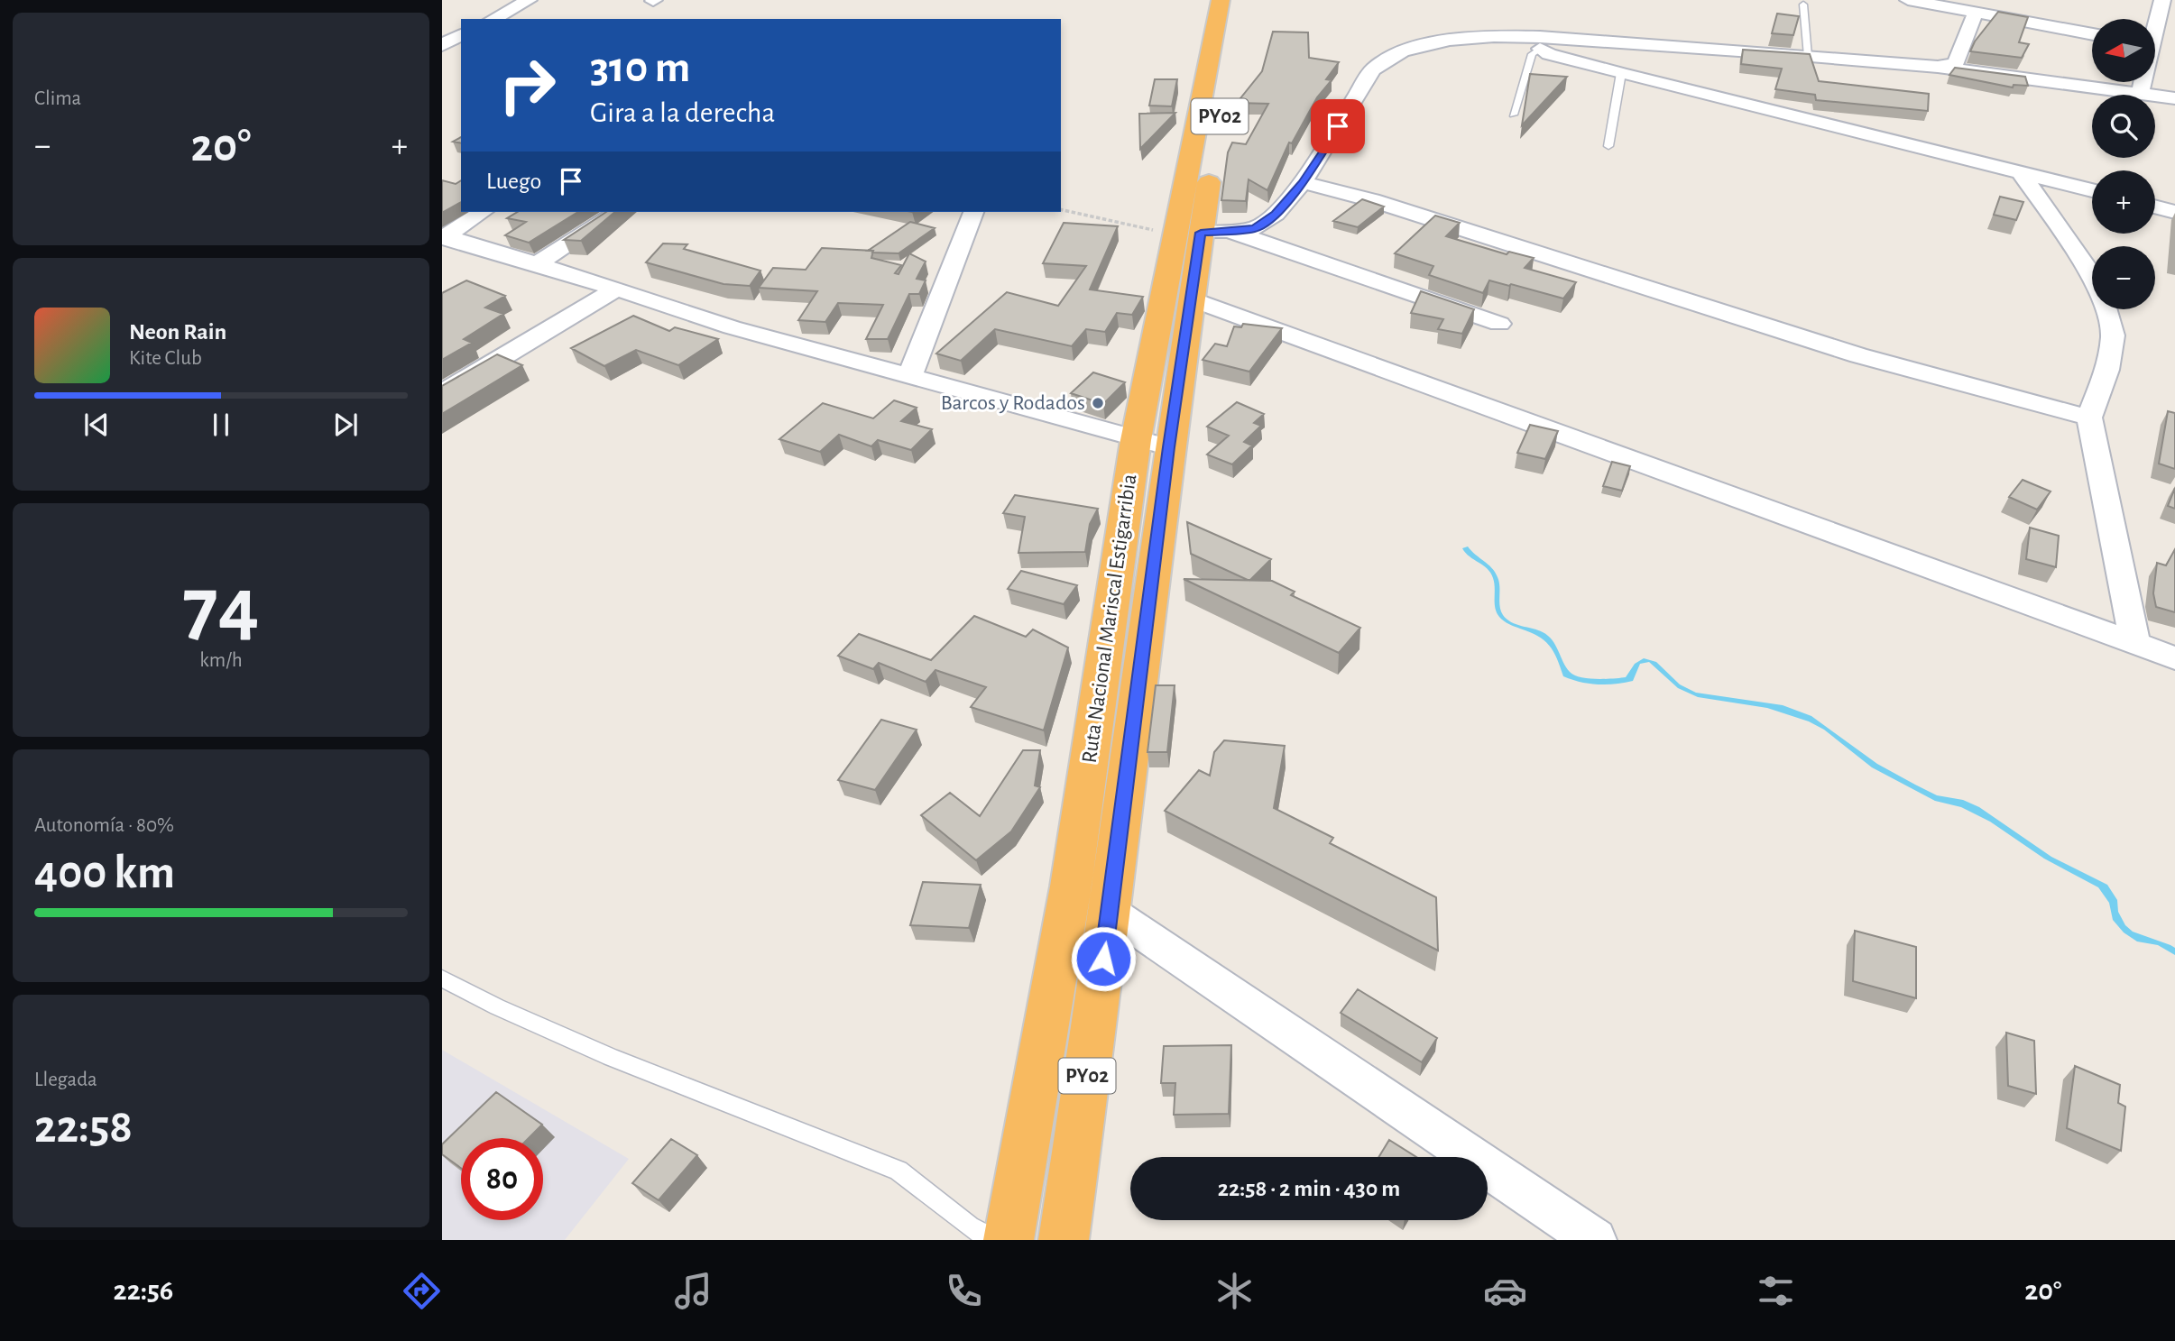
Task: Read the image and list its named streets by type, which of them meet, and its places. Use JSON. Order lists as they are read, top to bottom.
{
  "streets": {
    "highway": ["PY02", "Ruta Nacional Mariscal Estigarribia"]
  },
  "places": ["Barcos y Rodados"],
  "north": "left",
  "page": {
    "tile": [
      "Clima",
      ["74", "km/h"],
      ["Autonomía · 80%", "400 km"],
      ["Llegada", "22:58"]
    ],
    "map_buttons": ["+", "−"],
    "turn": ["310 m", "Gira a la derecha"],
    "heat": ["−", "20°", "+"],
    "then": "Luego",
    "song": ["Neon Rain", "Kite Club"],
    "limit": "80",
    "trip": "22:58 · 2 min · 430 m",
    "tabs": ["22:56", "20°"]
  }
}
